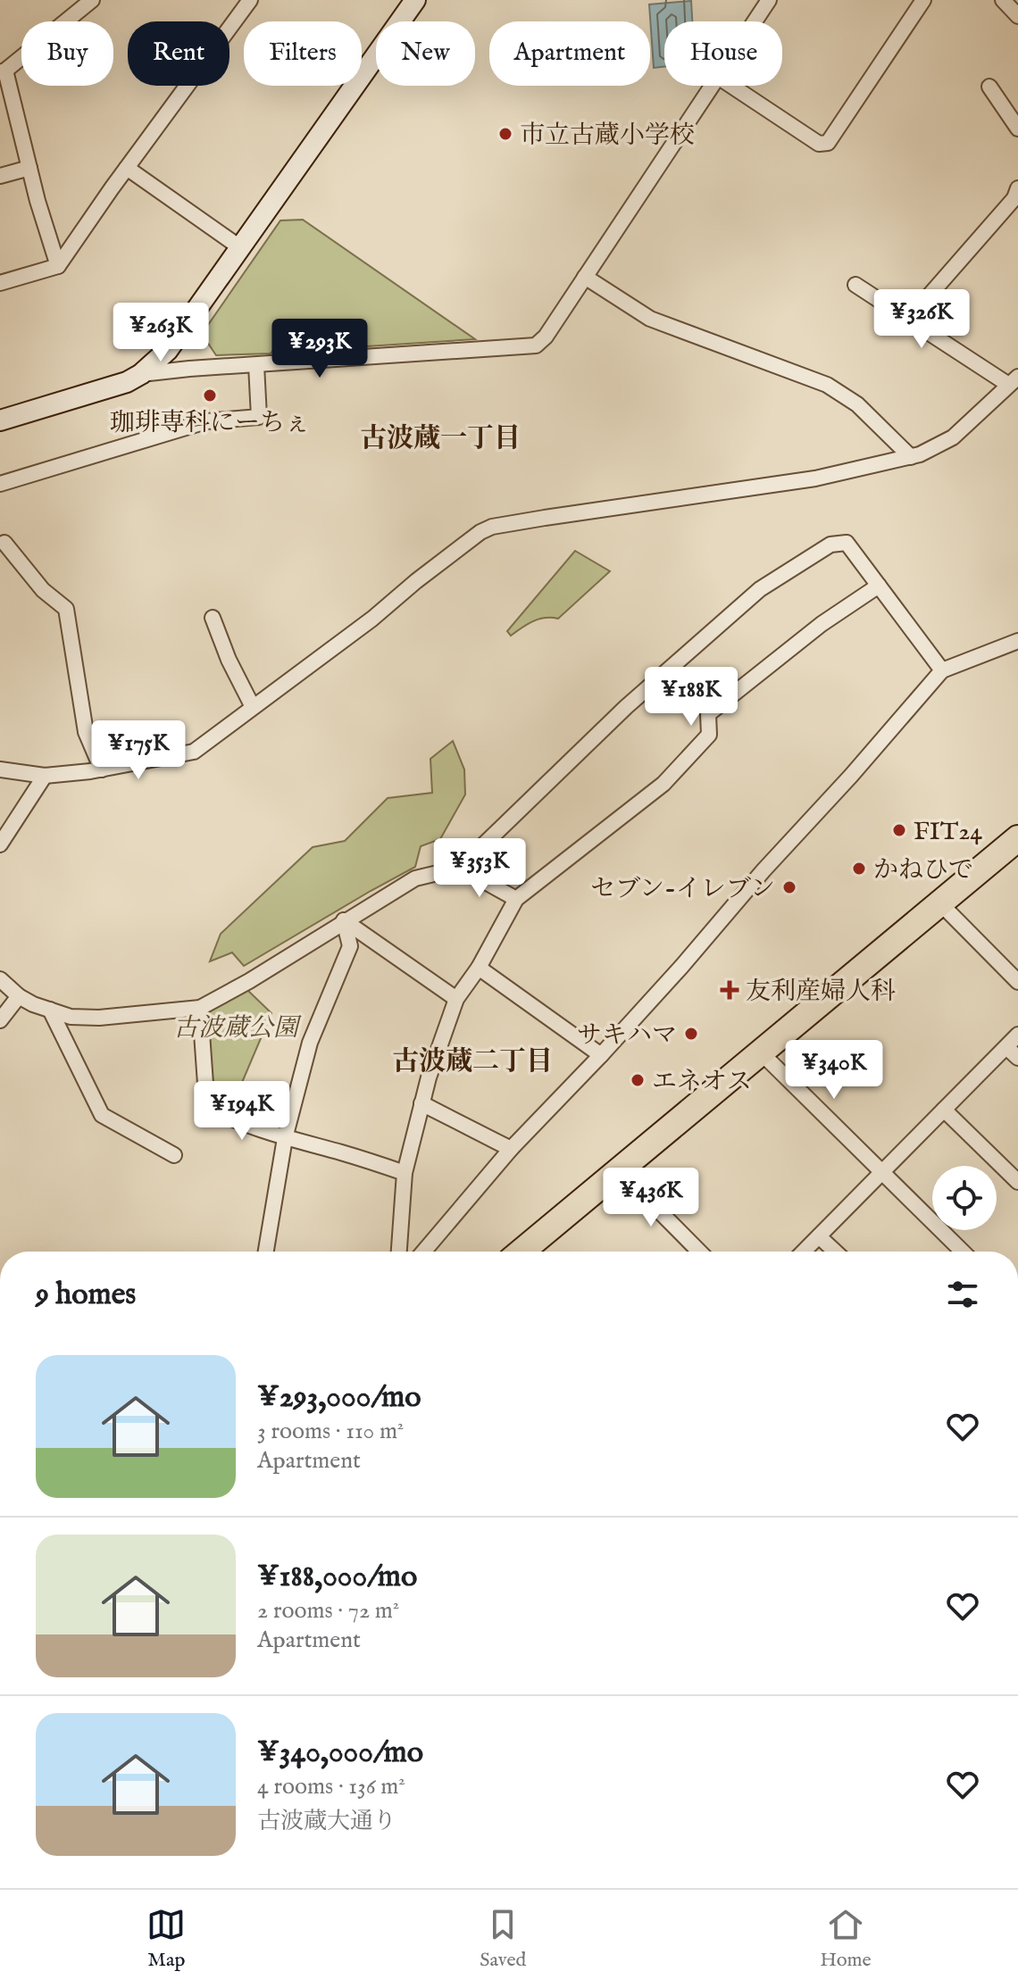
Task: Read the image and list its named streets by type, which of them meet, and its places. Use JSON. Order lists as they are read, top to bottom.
{
  "districts": ["古波蔵一丁目", "古波蔵二丁目"],
  "parks": ["古波蔵公園"],
  "places": {
    "other": [
      "市立古蔵小学校",
      "珈琲専科にーちぇ",
      "FIT24",
      "かねひで",
      "セブン-イレブン",
      "サキハマ",
      "エネオス"
    ],
    "health": ["友利産婦人科"]
  },
  "page": {
    "chip": [
      "Buy",
      "Rent",
      "Filters",
      "New",
      "Apartment",
      "House"
    ],
    "price": [
      "¥326K",
      "¥263K",
      "¥293K",
      "¥188K",
      "¥175K",
      "¥353K",
      "¥340K",
      "¥194K",
      "¥436K"
    ],
    "heading": "9 homes",
    "list": [
      {
        "name": "¥293,000/mo",
        "note": "3 rooms · 110 m² · Apartment"
      },
      {
        "name": "¥188,000/mo",
        "note": "2 rooms · 72 m² · Apartment"
      },
      {
        "name": "¥340,000/mo",
        "note": "4 rooms · 136 m² · 古波蔵大通り"
      }
    ],
    "tabs": ["Map", "Saved", "Home"]
  }
}
